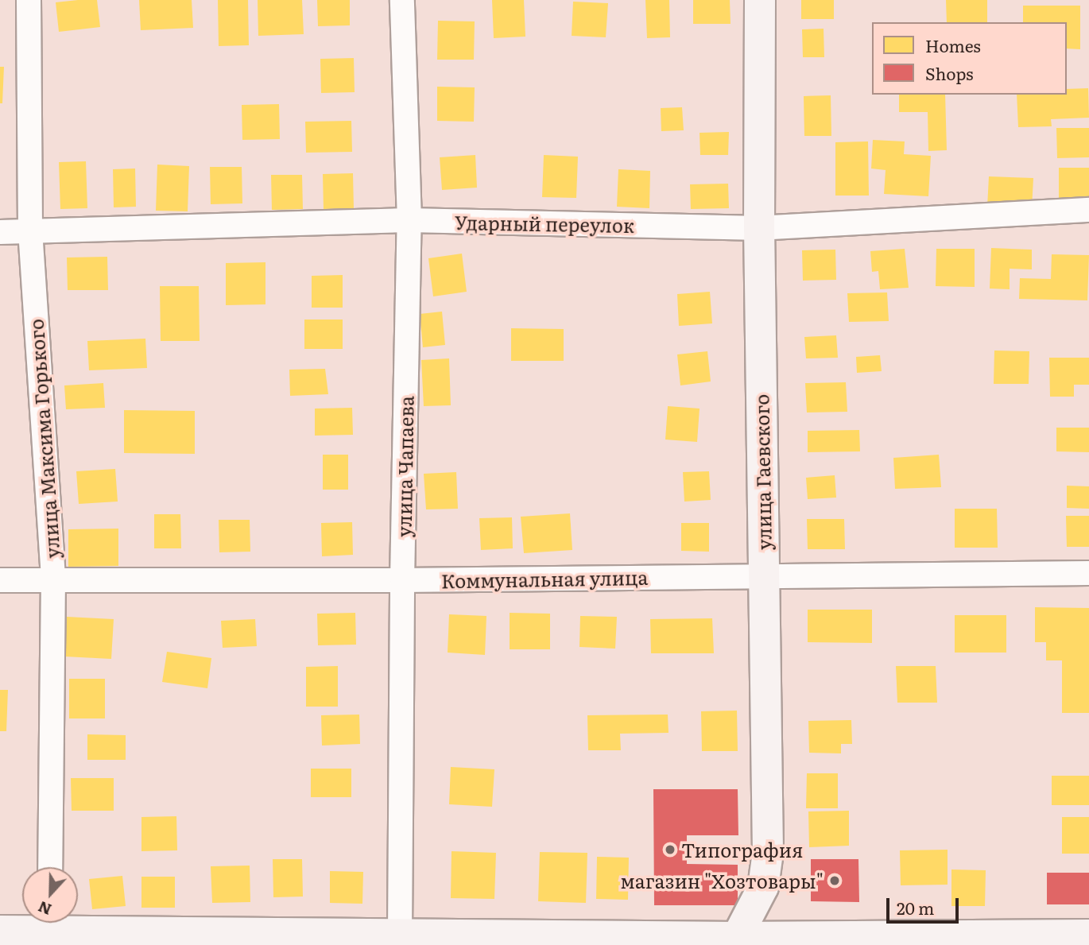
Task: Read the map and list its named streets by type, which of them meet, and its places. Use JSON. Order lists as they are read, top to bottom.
{
  "streets": {
    "main road": ["улица Гаевского"],
    "street": [
      "Ударный переулок",
      "улица Максима Горького",
      "улица Чапаева",
      "Коммунальная улица"
    ]
  },
  "crossings": [
    ["Ударный переулок", "улица Максима Горького"],
    ["Ударный переулок", "улица Чапаева"],
    ["Ударный переулок", "улица Гаевского"],
    ["улица Максима Горького", "Коммунальная улица"],
    ["улица Чапаева", "Коммунальная улица"],
    ["улица Гаевского", "Коммунальная улица"]
  ],
  "places": ["Типография", "магазин \"Хозтовары\""],
  "legend": ["Homes", "Shops"],
  "scale_bar": "20 m",
  "north": "bottom"
}
